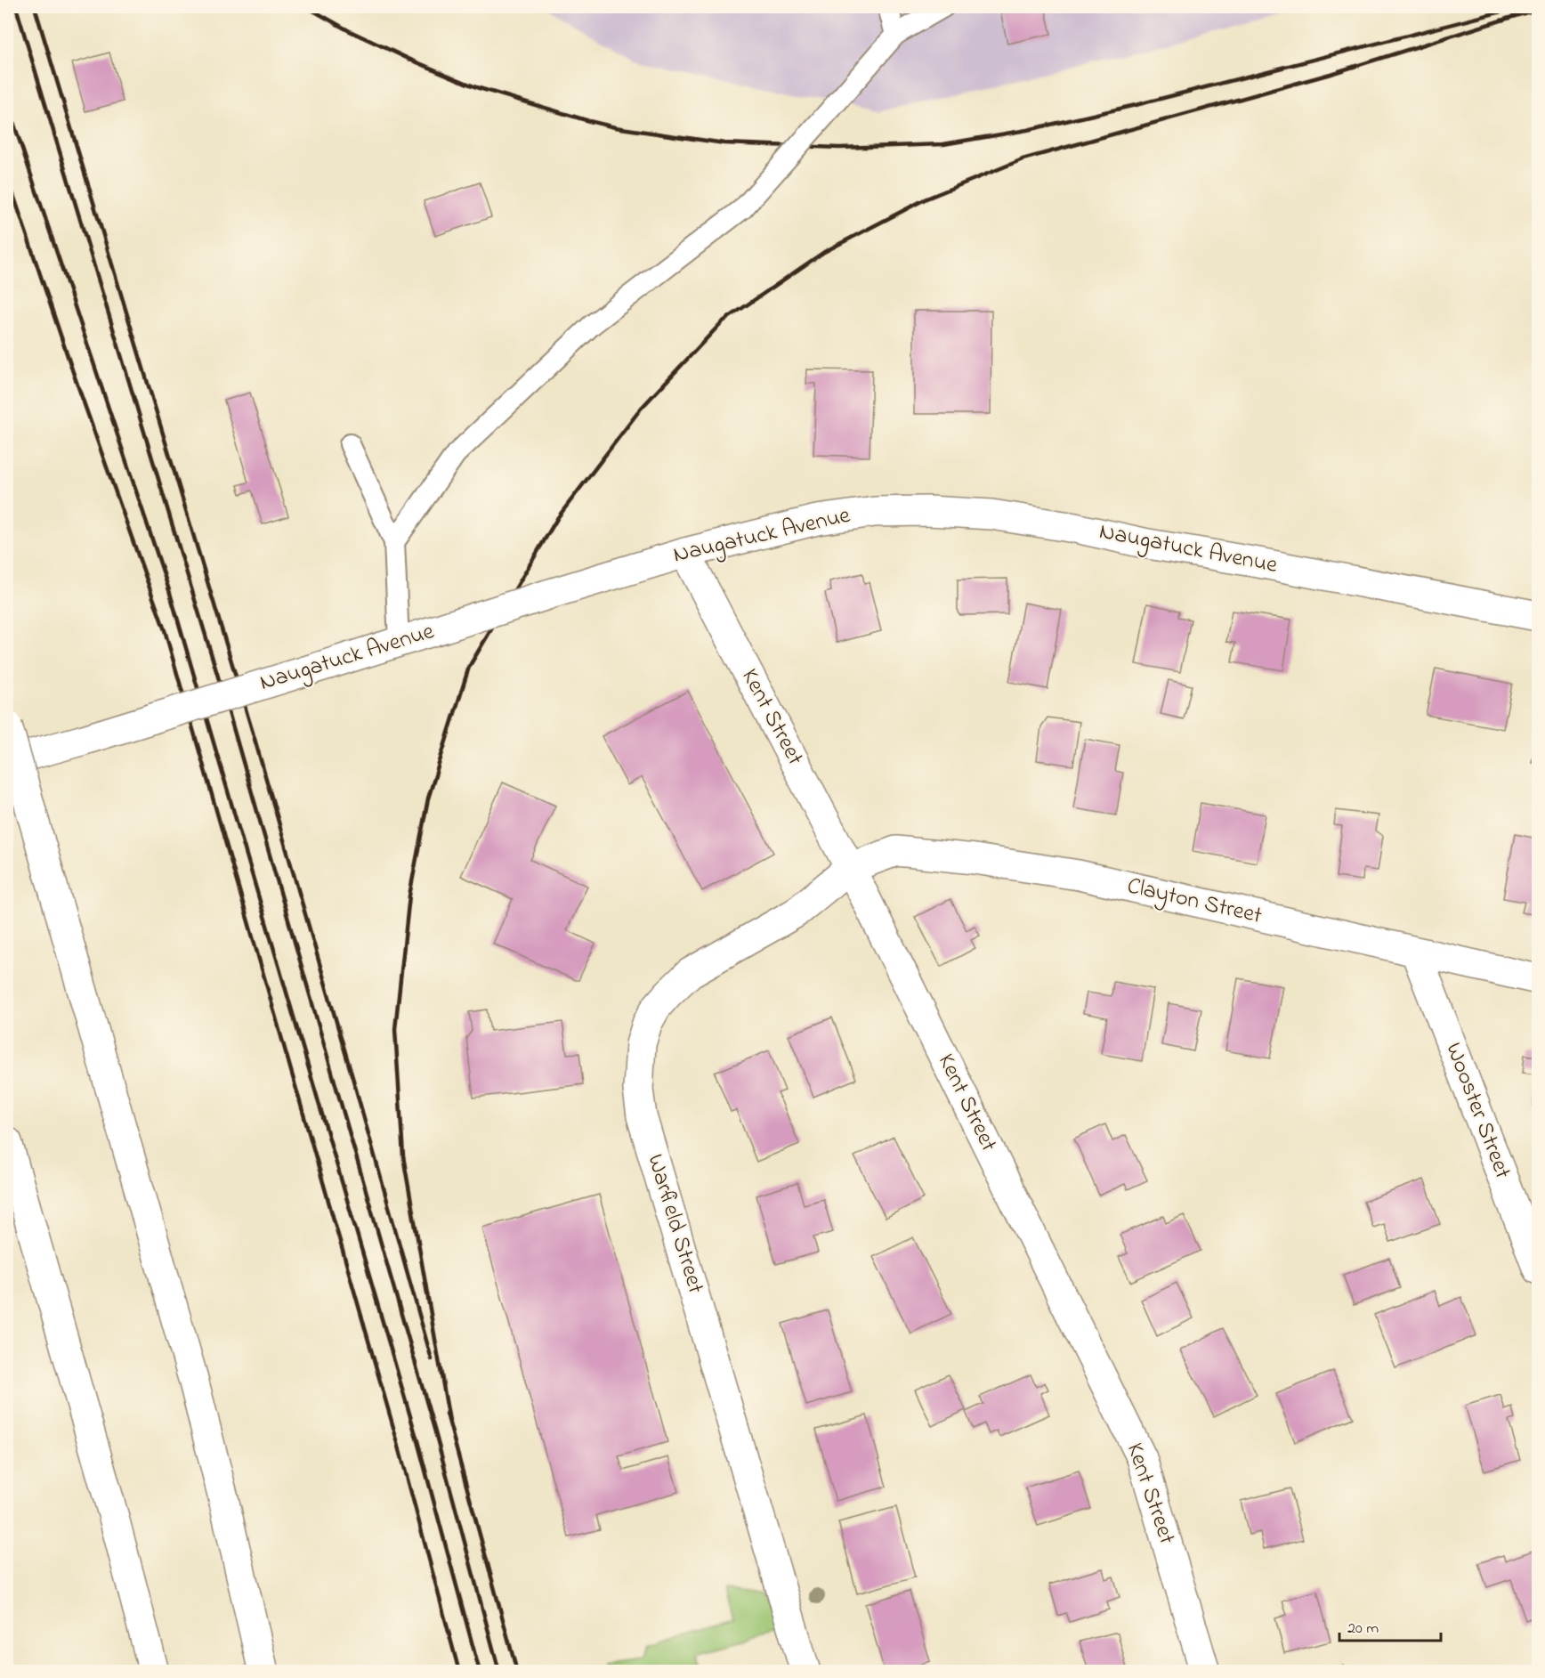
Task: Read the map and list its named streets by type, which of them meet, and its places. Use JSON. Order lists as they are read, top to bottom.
{
  "streets": {
    "main road": [
      "Naugatuck Avenue",
      "Kent Street",
      "Clayton Street",
      "Wooster Street",
      "Warfield Street"
    ]
  },
  "crossings": [
    ["Naugatuck Avenue", "Kent Street"],
    ["Kent Street", "Clayton Street"],
    ["Kent Street", "Warfield Street"],
    ["Clayton Street", "Wooster Street"],
    ["Clayton Street", "Warfield Street"]
  ],
  "scale_bar": "20 m"
}
